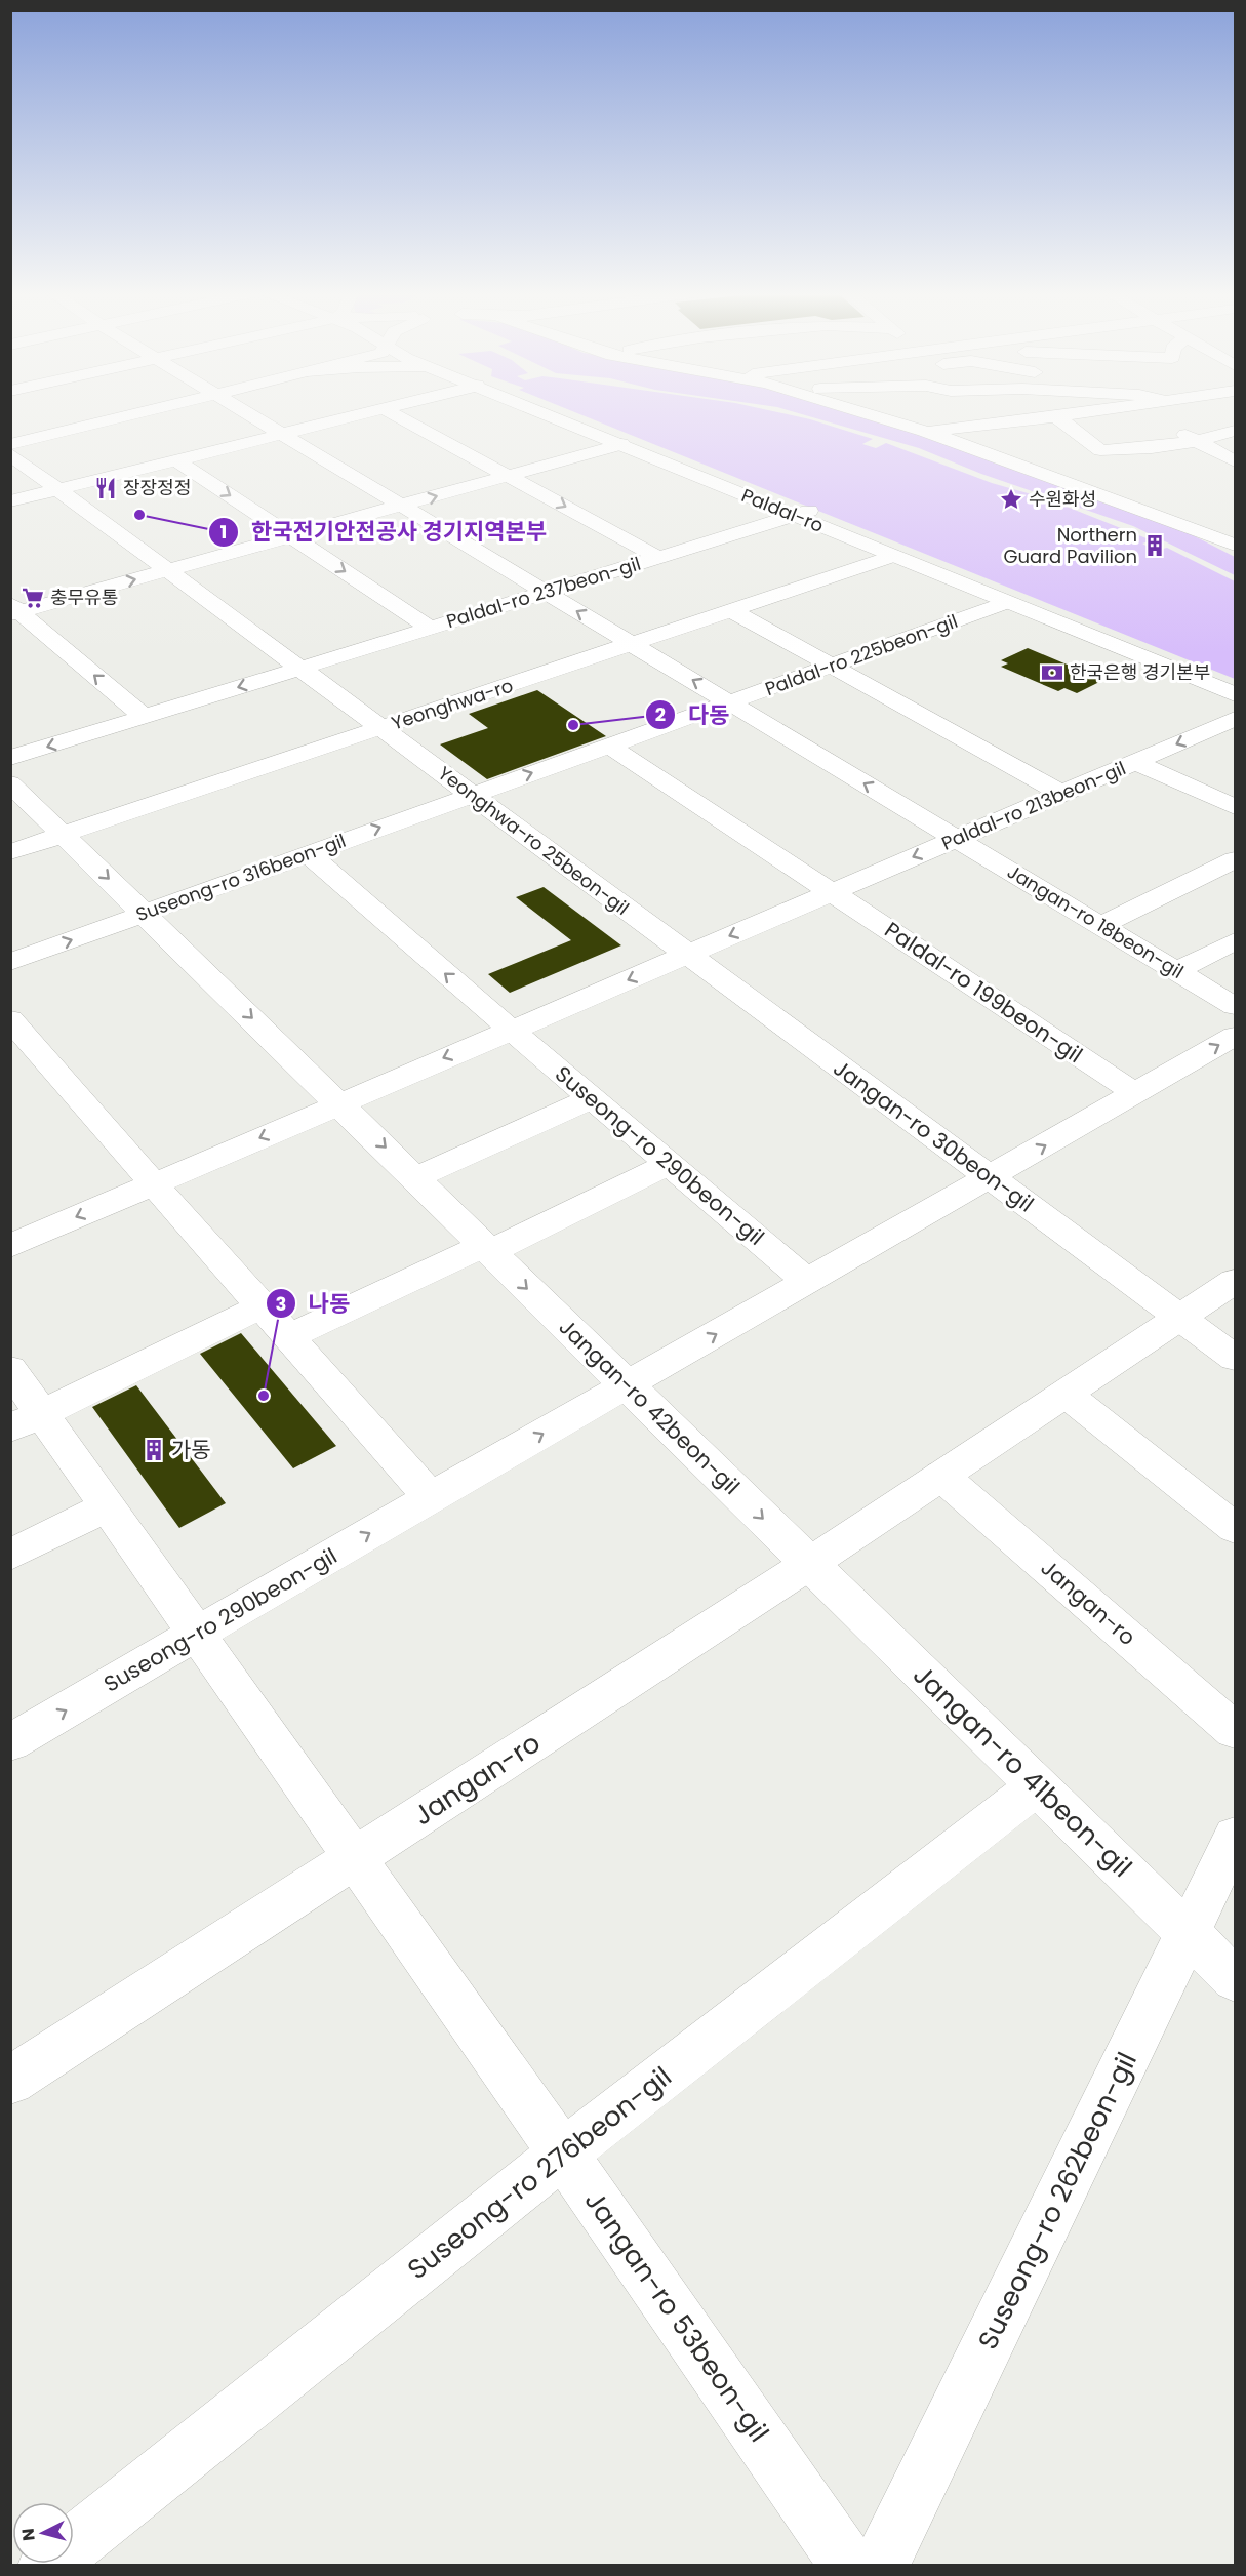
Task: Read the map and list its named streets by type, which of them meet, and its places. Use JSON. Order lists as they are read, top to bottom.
{
  "streets": {
    "street": [
      "Paldal-ro",
      "Paldal-ro 237beon-gil",
      "Paldal-ro 225beon-gil",
      "Yeonghwa-ro",
      "Paldal-ro 213beon-gil",
      "Yeonghwa-ro 25beon-gil",
      "Suseong-ro 316beon-gil",
      "Jangan-ro 18beon-gil",
      "Paldal-ro 199beon-gil",
      "Jangan-ro 30beon-gil",
      "Suseong-ro 290beon-gil",
      "Jangan-ro 42beon-gil",
      "Jangan-ro",
      "Jangan-ro 41beon-gil",
      "Suseong-ro 276beon-gil",
      "Suseong-ro 262beon-gil",
      "Jangan-ro 53beon-gil"
    ]
  },
  "crossings": [
    ["Paldal-ro", "Paldal-ro 237beon-gil"],
    ["Paldal-ro", "Paldal-ro 225beon-gil"],
    ["Paldal-ro", "Yeonghwa-ro"],
    ["Paldal-ro 237beon-gil", "Yeonghwa-ro 25beon-gil"],
    ["Paldal-ro 237beon-gil", "Jangan-ro 18beon-gil"],
    ["Paldal-ro 225beon-gil", "Yeonghwa-ro 25beon-gil"],
    ["Paldal-ro 225beon-gil", "Suseong-ro 316beon-gil"],
    ["Paldal-ro 225beon-gil", "Jangan-ro 18beon-gil"],
    ["Yeonghwa-ro", "Yeonghwa-ro 25beon-gil"],
    ["Yeonghwa-ro", "Jangan-ro 18beon-gil"],
    ["Yeonghwa-ro", "Jangan-ro 42beon-gil"],
    ["Paldal-ro 213beon-gil", "Yeonghwa-ro 25beon-gil"],
    ["Paldal-ro 213beon-gil", "Jangan-ro 18beon-gil"],
    ["Paldal-ro 213beon-gil", "Paldal-ro 199beon-gil"],
    ["Paldal-ro 213beon-gil", "Jangan-ro 30beon-gil"],
    ["Paldal-ro 213beon-gil", "Suseong-ro 290beon-gil"],
    ["Paldal-ro 213beon-gil", "Jangan-ro 42beon-gil"],
    ["Yeonghwa-ro 25beon-gil", "Suseong-ro 316beon-gil"],
    ["Yeonghwa-ro 25beon-gil", "Jangan-ro 30beon-gil"],
    ["Suseong-ro 316beon-gil", "Suseong-ro 290beon-gil"],
    ["Suseong-ro 316beon-gil", "Jangan-ro 42beon-gil"],
    ["Jangan-ro 30beon-gil", "Suseong-ro 290beon-gil"],
    ["Jangan-ro 30beon-gil", "Jangan-ro"],
    ["Suseong-ro 290beon-gil", "Jangan-ro 42beon-gil"],
    ["Suseong-ro 290beon-gil", "Jangan-ro 53beon-gil"],
    ["Jangan-ro 42beon-gil", "Jangan-ro"],
    ["Jangan-ro 42beon-gil", "Jangan-ro 41beon-gil"],
    ["Jangan-ro", "Jangan-ro 41beon-gil"],
    ["Jangan-ro", "Jangan-ro 53beon-gil"],
    ["Jangan-ro 41beon-gil", "Suseong-ro 276beon-gil"],
    ["Jangan-ro 41beon-gil", "Suseong-ro 262beon-gil"],
    ["Suseong-ro 276beon-gil", "Jangan-ro 53beon-gil"]
  ],
  "one_way": ["Suseong-ro 316beon-gil"],
  "places": {
    "restaurant": ["장장정정"],
    "place": ["수원화성"],
    "other": ["한국전기안전공사 경기지역본부", "다동", "나동"],
    "building": ["Northern Guard Pavilion", "가동"],
    "supermarket": ["충무유통"],
    "bank": ["한국은행 경기본부"]
  },
  "north": "left"
}
